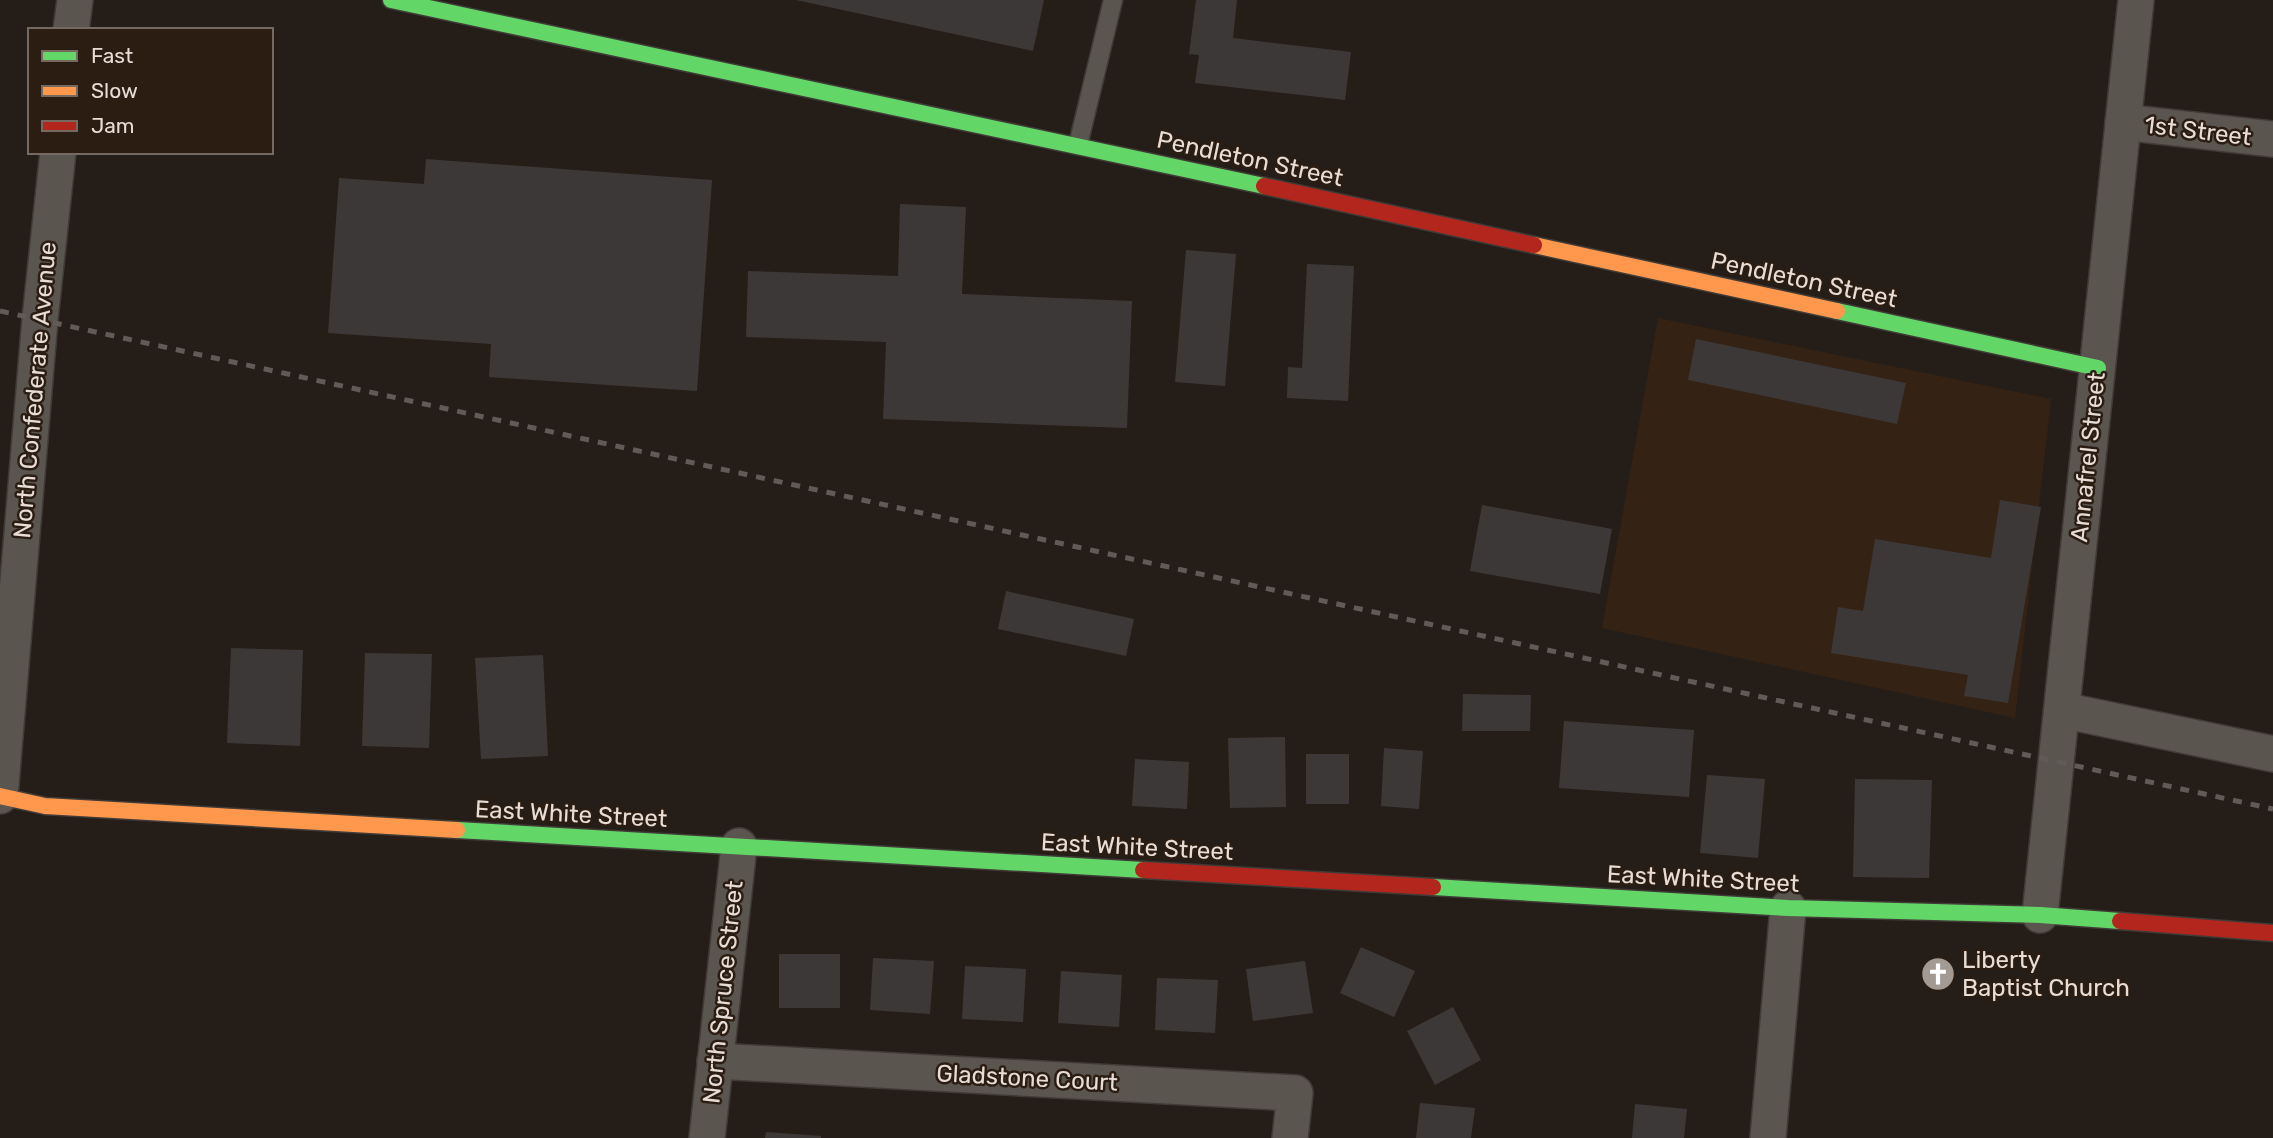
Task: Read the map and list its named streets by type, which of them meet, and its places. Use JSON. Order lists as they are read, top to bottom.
{
  "streets": {
    "street": [
      "1st Street",
      "Pendleton Street",
      "North Confederate Avenue",
      "Annafrel Street",
      "East White Street",
      "North Spruce Street",
      "Gladstone Court"
    ]
  },
  "crossings": [
    ["1st Street", "Annafrel Street"],
    ["Pendleton Street", "Annafrel Street"],
    ["North Confederate Avenue", "East White Street"],
    ["Annafrel Street", "East White Street"],
    ["East White Street", "North Spruce Street"],
    ["North Spruce Street", "Gladstone Court"]
  ],
  "places": {
    "church": ["Liberty Baptist Church"]
  },
  "legend": ["Fast", "Slow", "Jam"]
}
